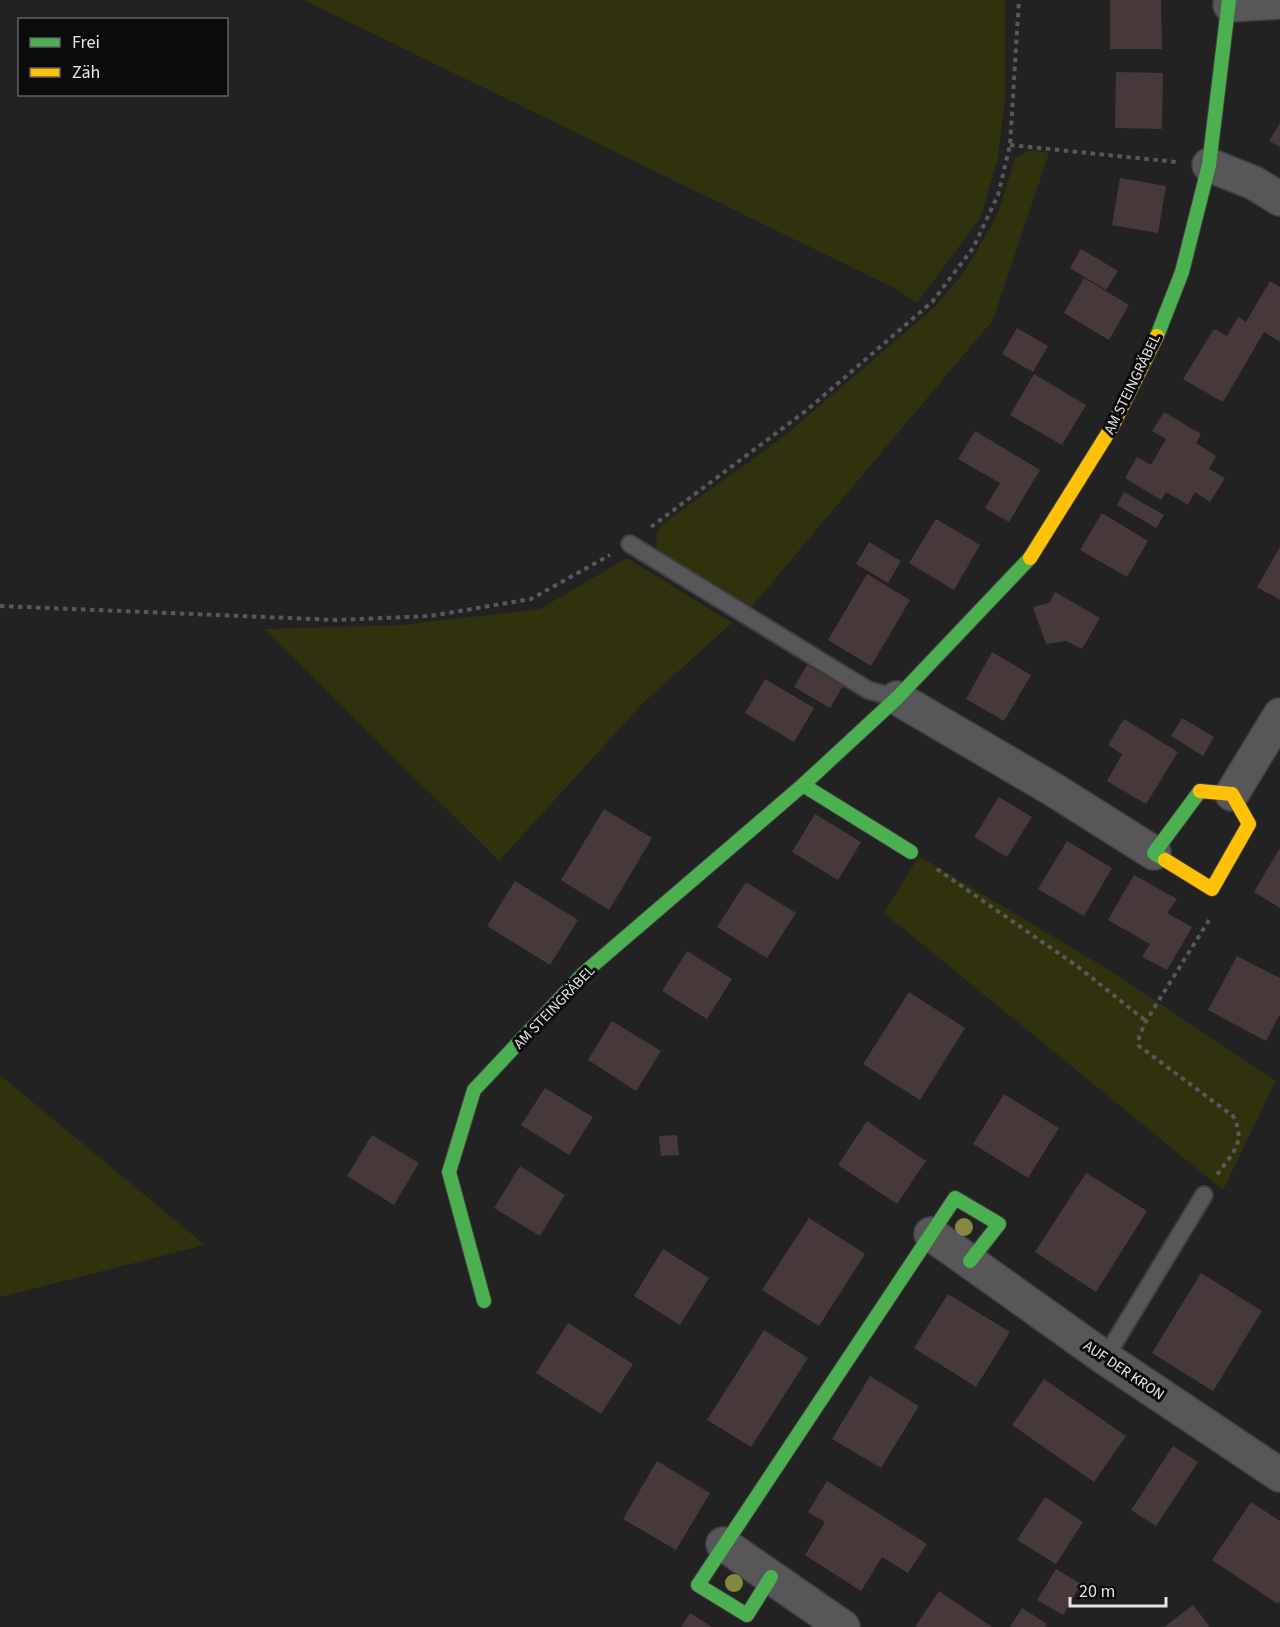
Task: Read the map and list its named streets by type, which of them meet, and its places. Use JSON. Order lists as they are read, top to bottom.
{
  "streets": {
    "street": ["AM STEINGRÄBEL", "AUF DER KRON"]
  },
  "legend": ["Frei", "Zäh"],
  "scale_bar": "20 m"
}
